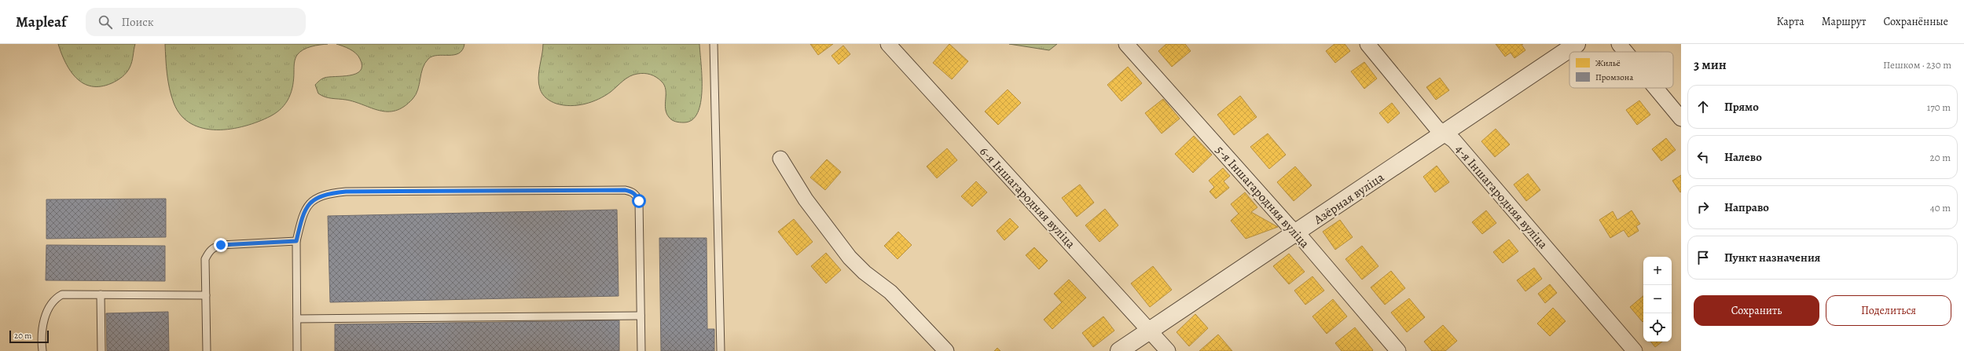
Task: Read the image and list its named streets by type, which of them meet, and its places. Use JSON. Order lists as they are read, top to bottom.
{
  "streets": {
    "street": [
      "5-я Іншагародняя вуліца",
      "4-я Іншагародняя вуліца",
      "6-я Іншагародняя вуліца",
      "Азёрная вуліца"
    ]
  },
  "crossings": [
    ["5-я Іншагародняя вуліца", "Азёрная вуліца"],
    ["4-я Іншагародняя вуліца", "Азёрная вуліца"],
    ["6-я Іншагародняя вуліца", "Азёрная вуліца"]
  ],
  "legend": ["Жильё", "Промзона"],
  "scale_bar": "20 m",
  "page": {
    "header": "Mapleaf",
    "search": "Поиск",
    "nav": ["Карта", "Маршрут", "Сохранённые"],
    "heading": ["3 мин", "Пешком · 230 m"],
    "list": [
      ["Прямо", "170 m"],
      ["Налево", "20 m"],
      ["Направо", "40 m"],
      "Пункт назначения"
    ],
    "map_buttons": ["+", "−"],
    "buttons": ["Сохранить", "Поделиться"],
    "scale": "20 m"
  }
}
